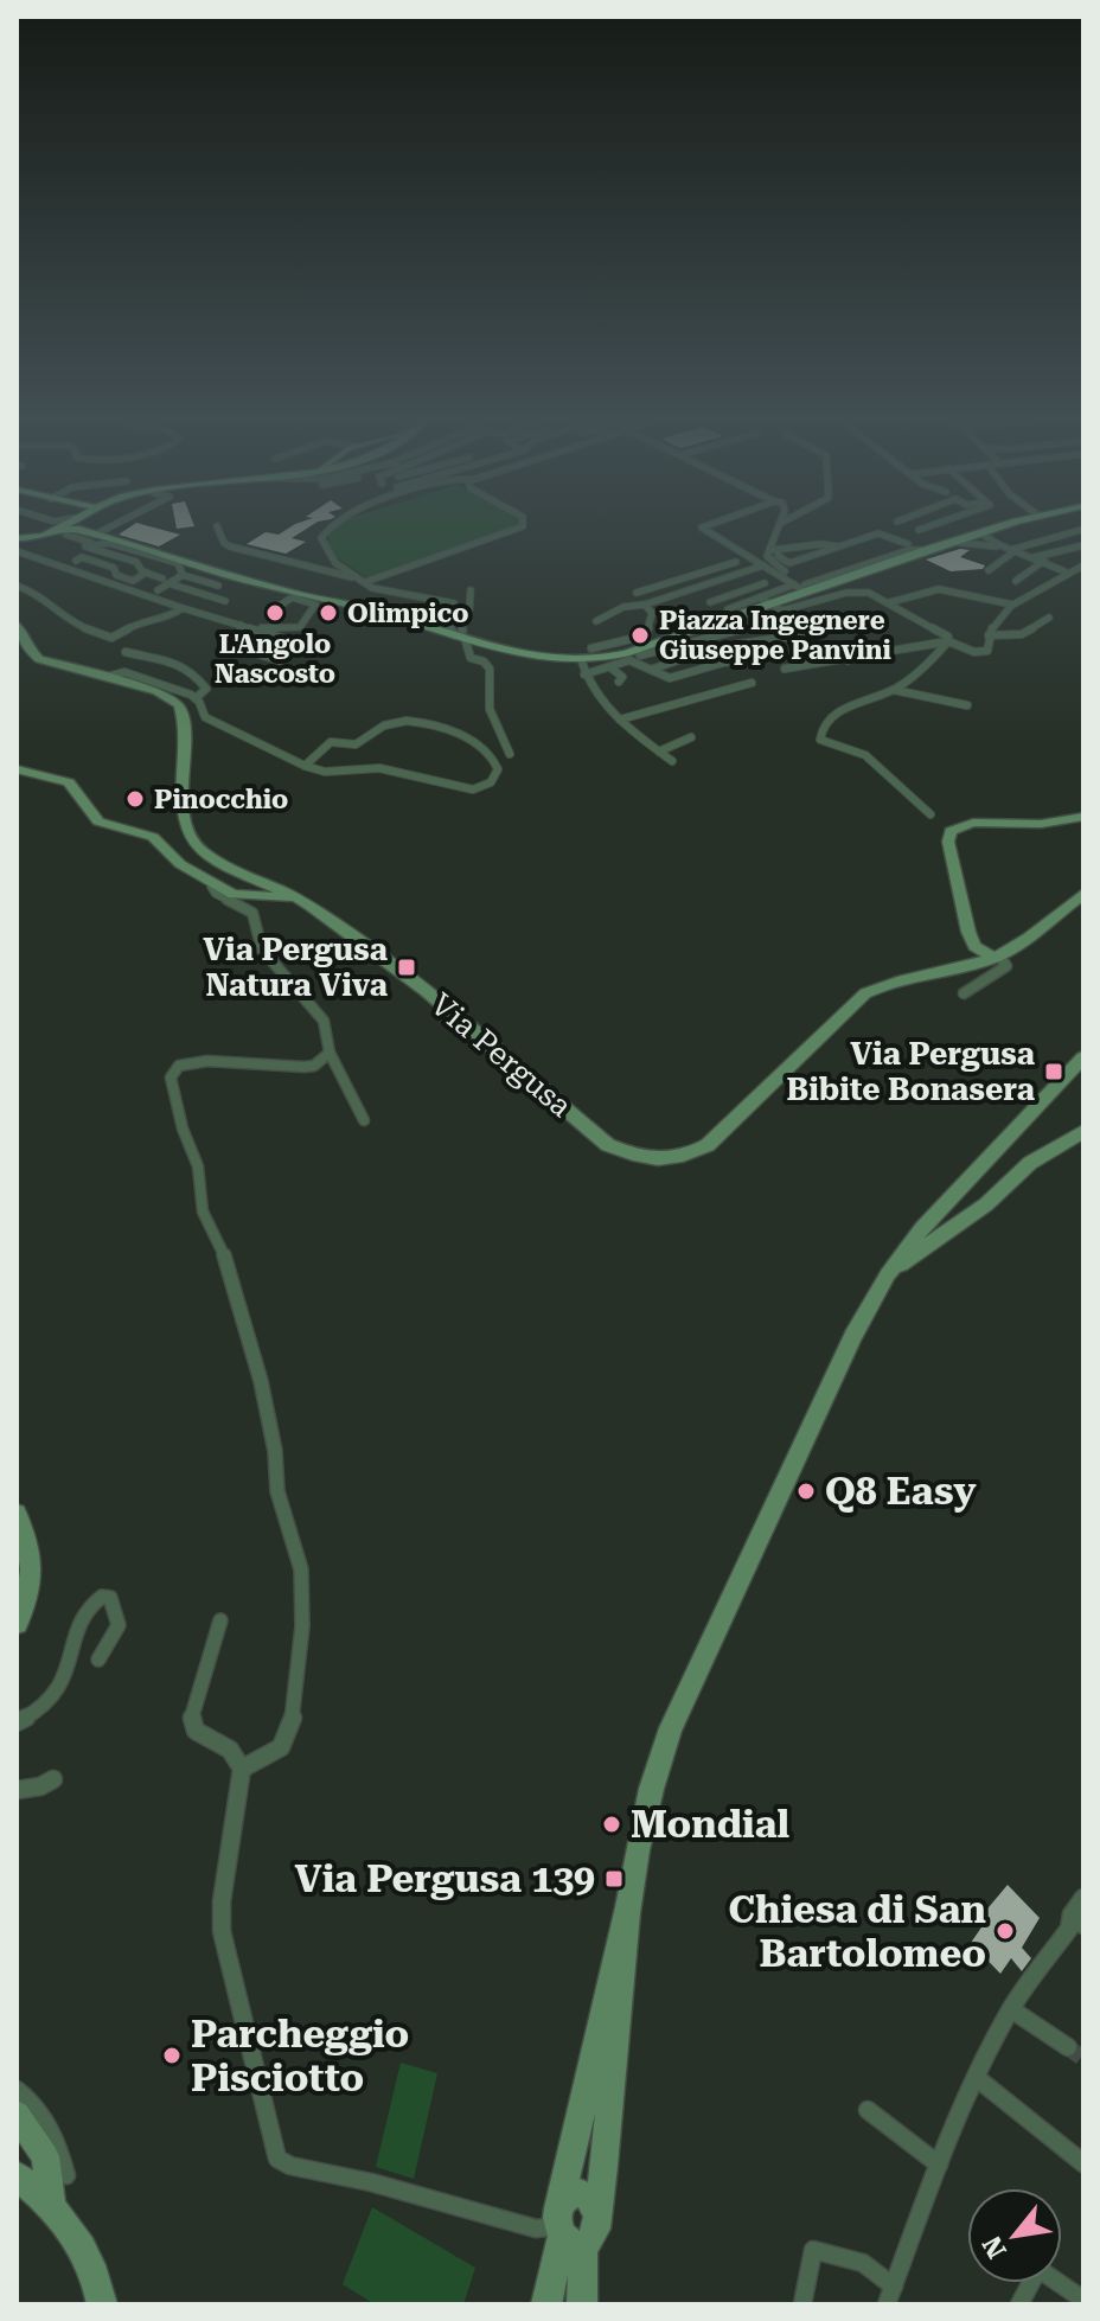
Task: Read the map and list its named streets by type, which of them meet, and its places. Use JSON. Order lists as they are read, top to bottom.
{
  "streets": {
    "main road": ["Via Pergusa"]
  },
  "places": {
    "other": [
      "L'Angolo Nascosto",
      "Olimpico",
      "Piazza Ingegnere Giuseppe Panvini",
      "Pinocchio",
      "Q8 Easy",
      "Mondial",
      "Chiesa di San Bartolomeo",
      "Parcheggio Pisciotto"
    ],
    "transit": ["Via Pergusa Natura Viva", "Via Pergusa Bibite Bonasera", "Via Pergusa 139"]
  },
  "north": "bottom left"
}
